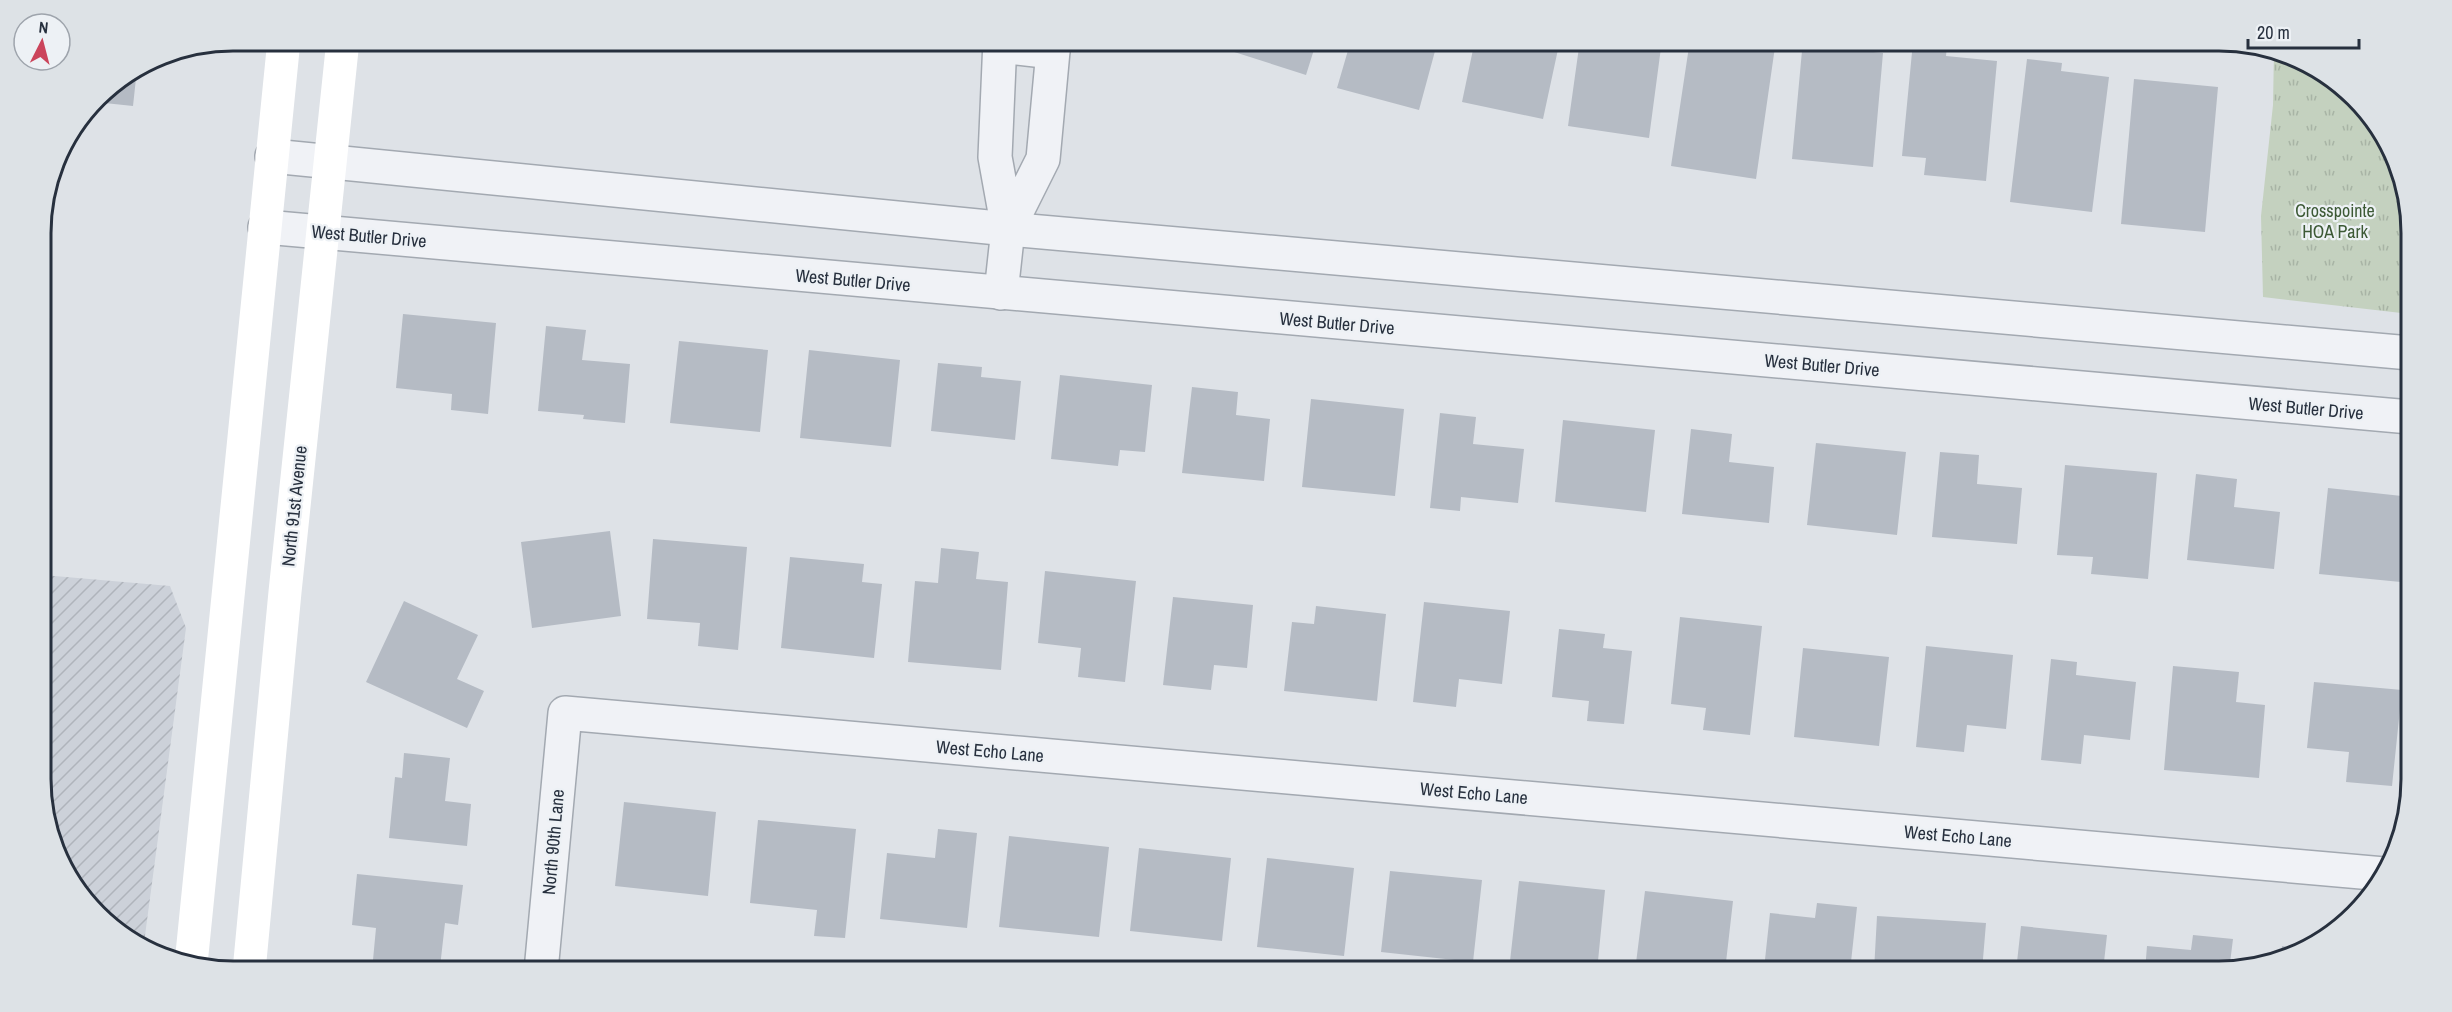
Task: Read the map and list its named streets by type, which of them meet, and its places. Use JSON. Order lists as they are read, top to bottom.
{
  "streets": {
    "main road": ["North 91st Avenue"],
    "street": ["West Butler Drive", "West Echo Lane", "North 90th Lane"]
  },
  "crossings": [
    ["West Butler Drive", "North 91st Avenue"],
    ["West Echo Lane", "North 90th Lane"]
  ],
  "parks": ["Crosspointe HOA Park"],
  "scale_bar": "20 m",
  "north": "top"
}
